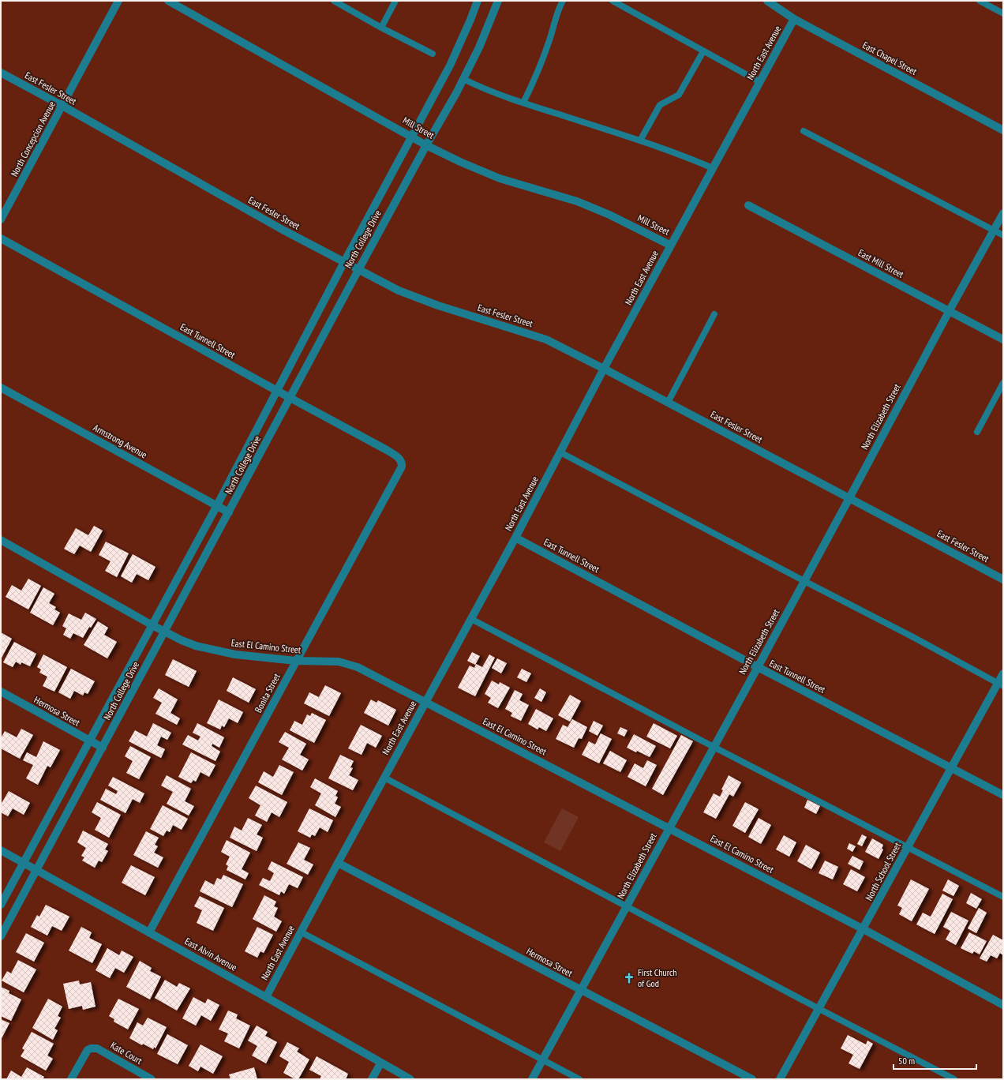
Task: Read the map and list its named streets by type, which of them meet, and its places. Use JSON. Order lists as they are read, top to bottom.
{
  "streets": {
    "street": [
      "North East Avenue",
      "East Chapel Street",
      "East Fesler Street",
      "Mill Street",
      "North Concepcion Avenue",
      "North College Drive",
      "East Mill Street",
      "East Tunnell Street",
      "North Elizabeth Street",
      "Armstrong Avenue",
      "East El Camino Street",
      "Bonita Street",
      "Hermosa Street",
      "North School Street",
      "East Alvin Avenue",
      "Kate Court"
    ]
  },
  "crossings": [
    ["North East Avenue", "East Chapel Street"],
    ["North East Avenue", "East Fesler Street"],
    ["North East Avenue", "Mill Street"],
    ["North East Avenue", "East Tunnell Street"],
    ["North East Avenue", "East El Camino Street"],
    ["North East Avenue", "Hermosa Street"],
    ["North East Avenue", "East Alvin Avenue"],
    ["East Fesler Street", "North Concepcion Avenue"],
    ["East Fesler Street", "North College Drive"],
    ["East Fesler Street", "North Elizabeth Street"],
    ["Mill Street", "North College Drive"],
    ["North College Drive", "East Tunnell Street"],
    ["North College Drive", "Armstrong Avenue"],
    ["North College Drive", "East El Camino Street"],
    ["North College Drive", "Hermosa Street"],
    ["North College Drive", "East Alvin Avenue"],
    ["East Mill Street", "North Elizabeth Street"],
    ["East Tunnell Street", "North Elizabeth Street"],
    ["East Tunnell Street", "Bonita Street"],
    ["East Tunnell Street", "North School Street"],
    ["North Elizabeth Street", "East El Camino Street"],
    ["North Elizabeth Street", "Hermosa Street"],
    ["East El Camino Street", "Bonita Street"],
    ["East El Camino Street", "North School Street"],
    ["Bonita Street", "East Alvin Avenue"]
  ],
  "places": {
    "church": ["First Church of God"]
  },
  "scale_bar": "50 m"
}
